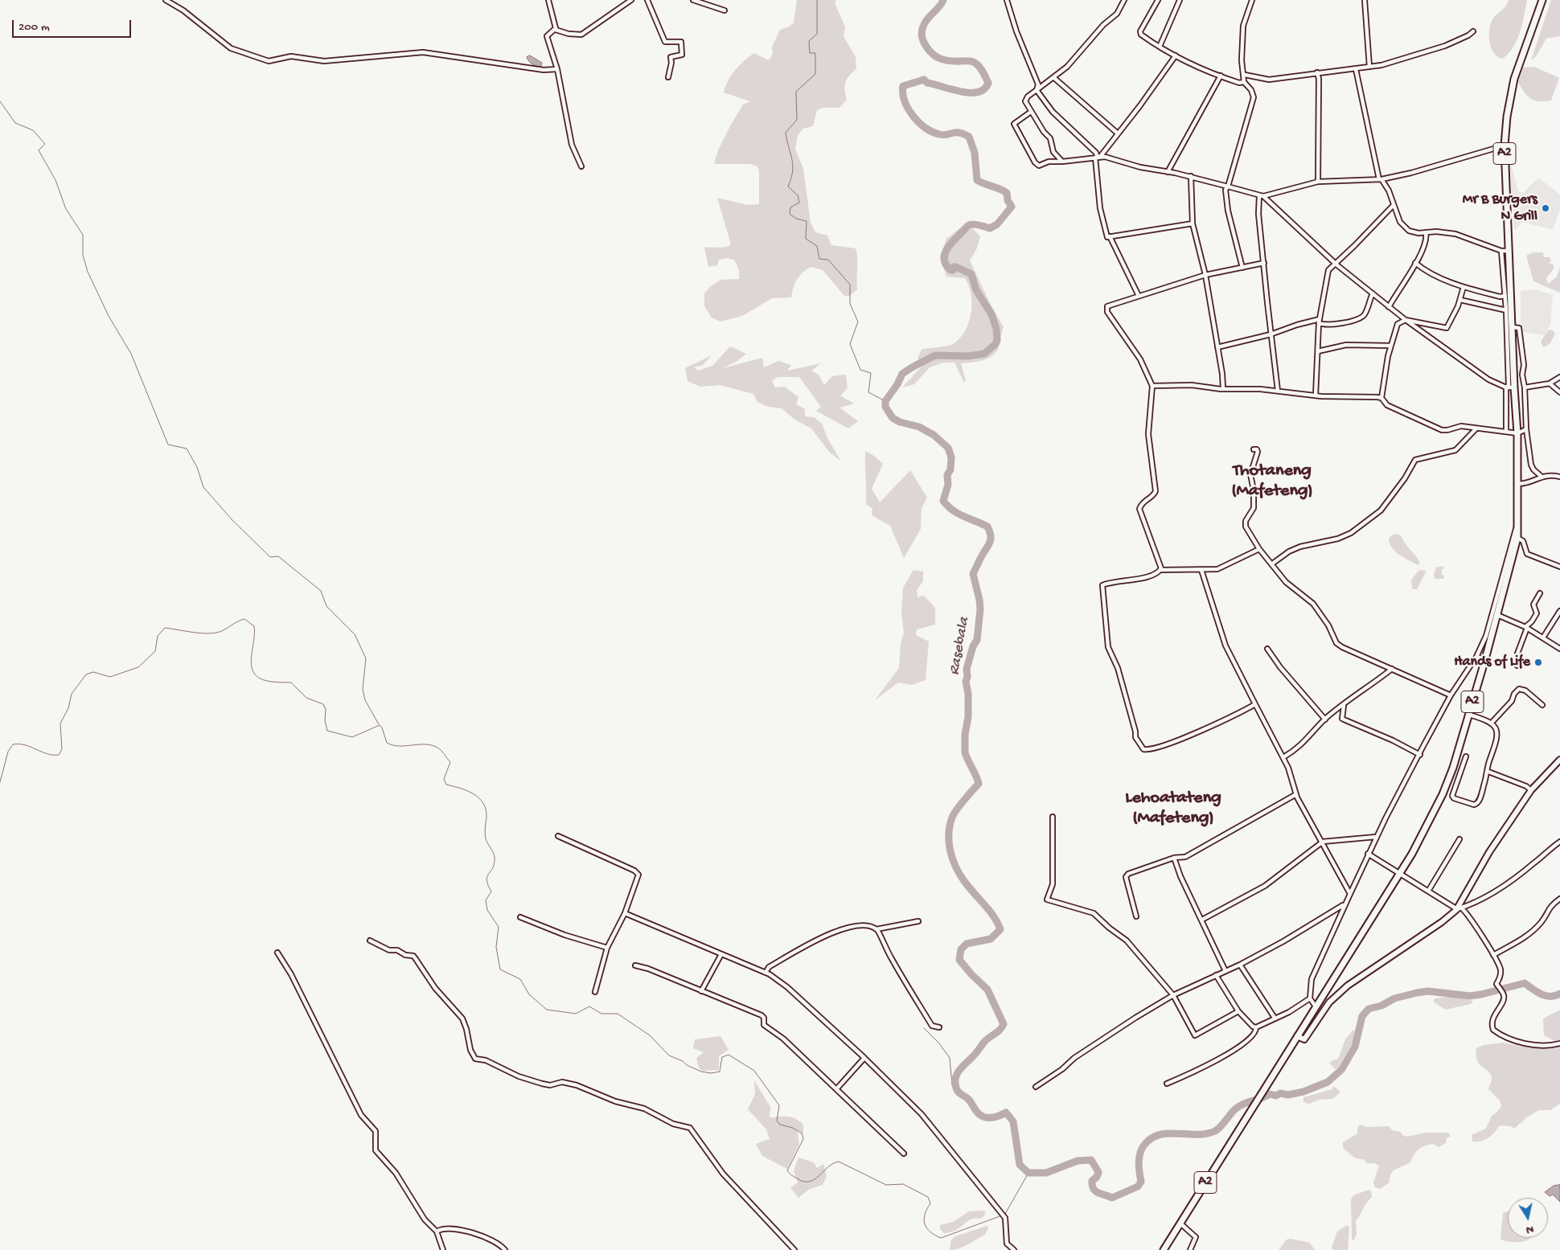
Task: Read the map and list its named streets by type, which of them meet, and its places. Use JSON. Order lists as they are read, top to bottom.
{
  "streets": {
    "main road": ["A2"]
  },
  "districts": ["Thotaneng (Mafeteng)", "Lehoatateng (Mafeteng)"],
  "water": ["Rasebala"],
  "places": ["Mr B Burgers N Grill", "Hands of Life"],
  "scale_bar": "200 m",
  "north": "bottom"
}
